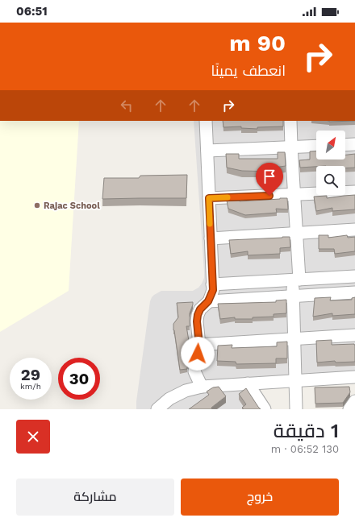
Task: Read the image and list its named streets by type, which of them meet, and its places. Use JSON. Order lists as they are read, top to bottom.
{
  "places": ["Rajac School"],
  "north": "top right",
  "page": {
    "status": "06:51",
    "turn": ["90 m", "انعطف يمينًا"],
    "speed": "29 km/h",
    "limit": "30",
    "heading": ["1 دقيقة", "130 m · 06:52"],
    "buttons": ["خروج", "مشاركة"]
  }
}
